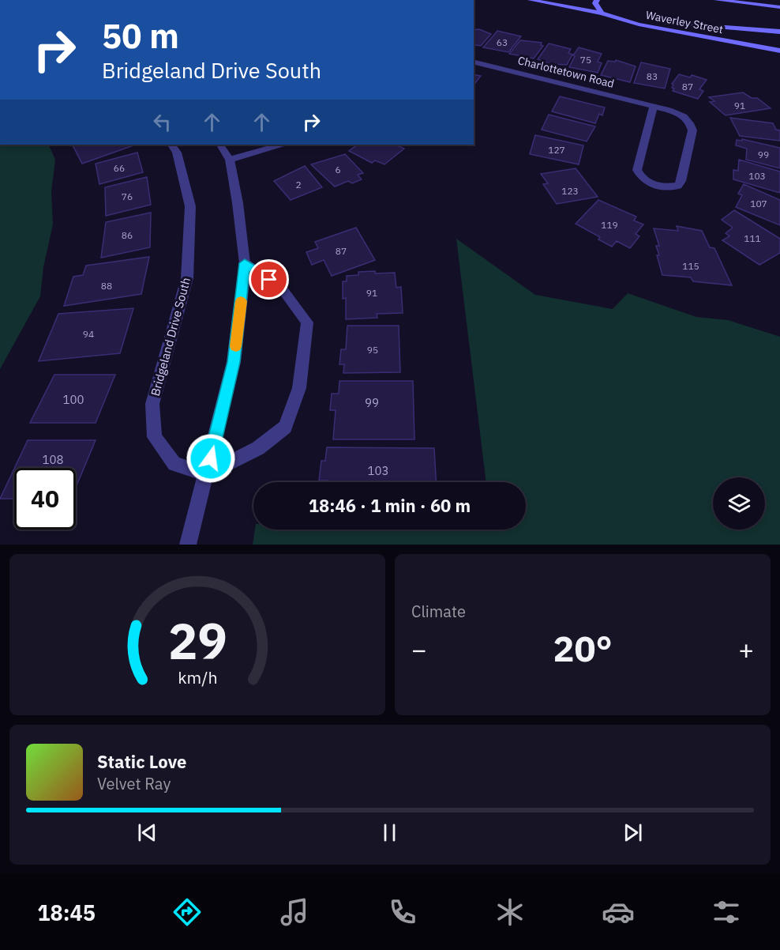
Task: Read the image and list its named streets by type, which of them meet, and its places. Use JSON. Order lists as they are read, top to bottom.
{
  "streets": {
    "main road": ["Waverley Street"],
    "street": ["Charlottetown Road", "Bridgeland Drive South"]
  },
  "house_numbers": [
    "63",
    "75",
    "83",
    "87",
    "91",
    "127",
    "99",
    "66",
    "6",
    "103",
    "2",
    "123",
    "76",
    "107",
    "119",
    "86",
    "111",
    "87",
    "115",
    "88",
    "91",
    "94",
    "95",
    "100",
    "99",
    "108",
    "103"
  ],
  "page": {
    "turn": ["50 m", "Bridgeland Drive South"],
    "limit": "40",
    "trip": "18:46 · 1 min · 60 m",
    "tile": "Climate",
    "heat": ["−", "20°", "+"],
    "song": ["Static Love", "Velvet Ray"],
    "tabs": "18:45",
    "gauge": ["29", "km/h"]
  }
}
